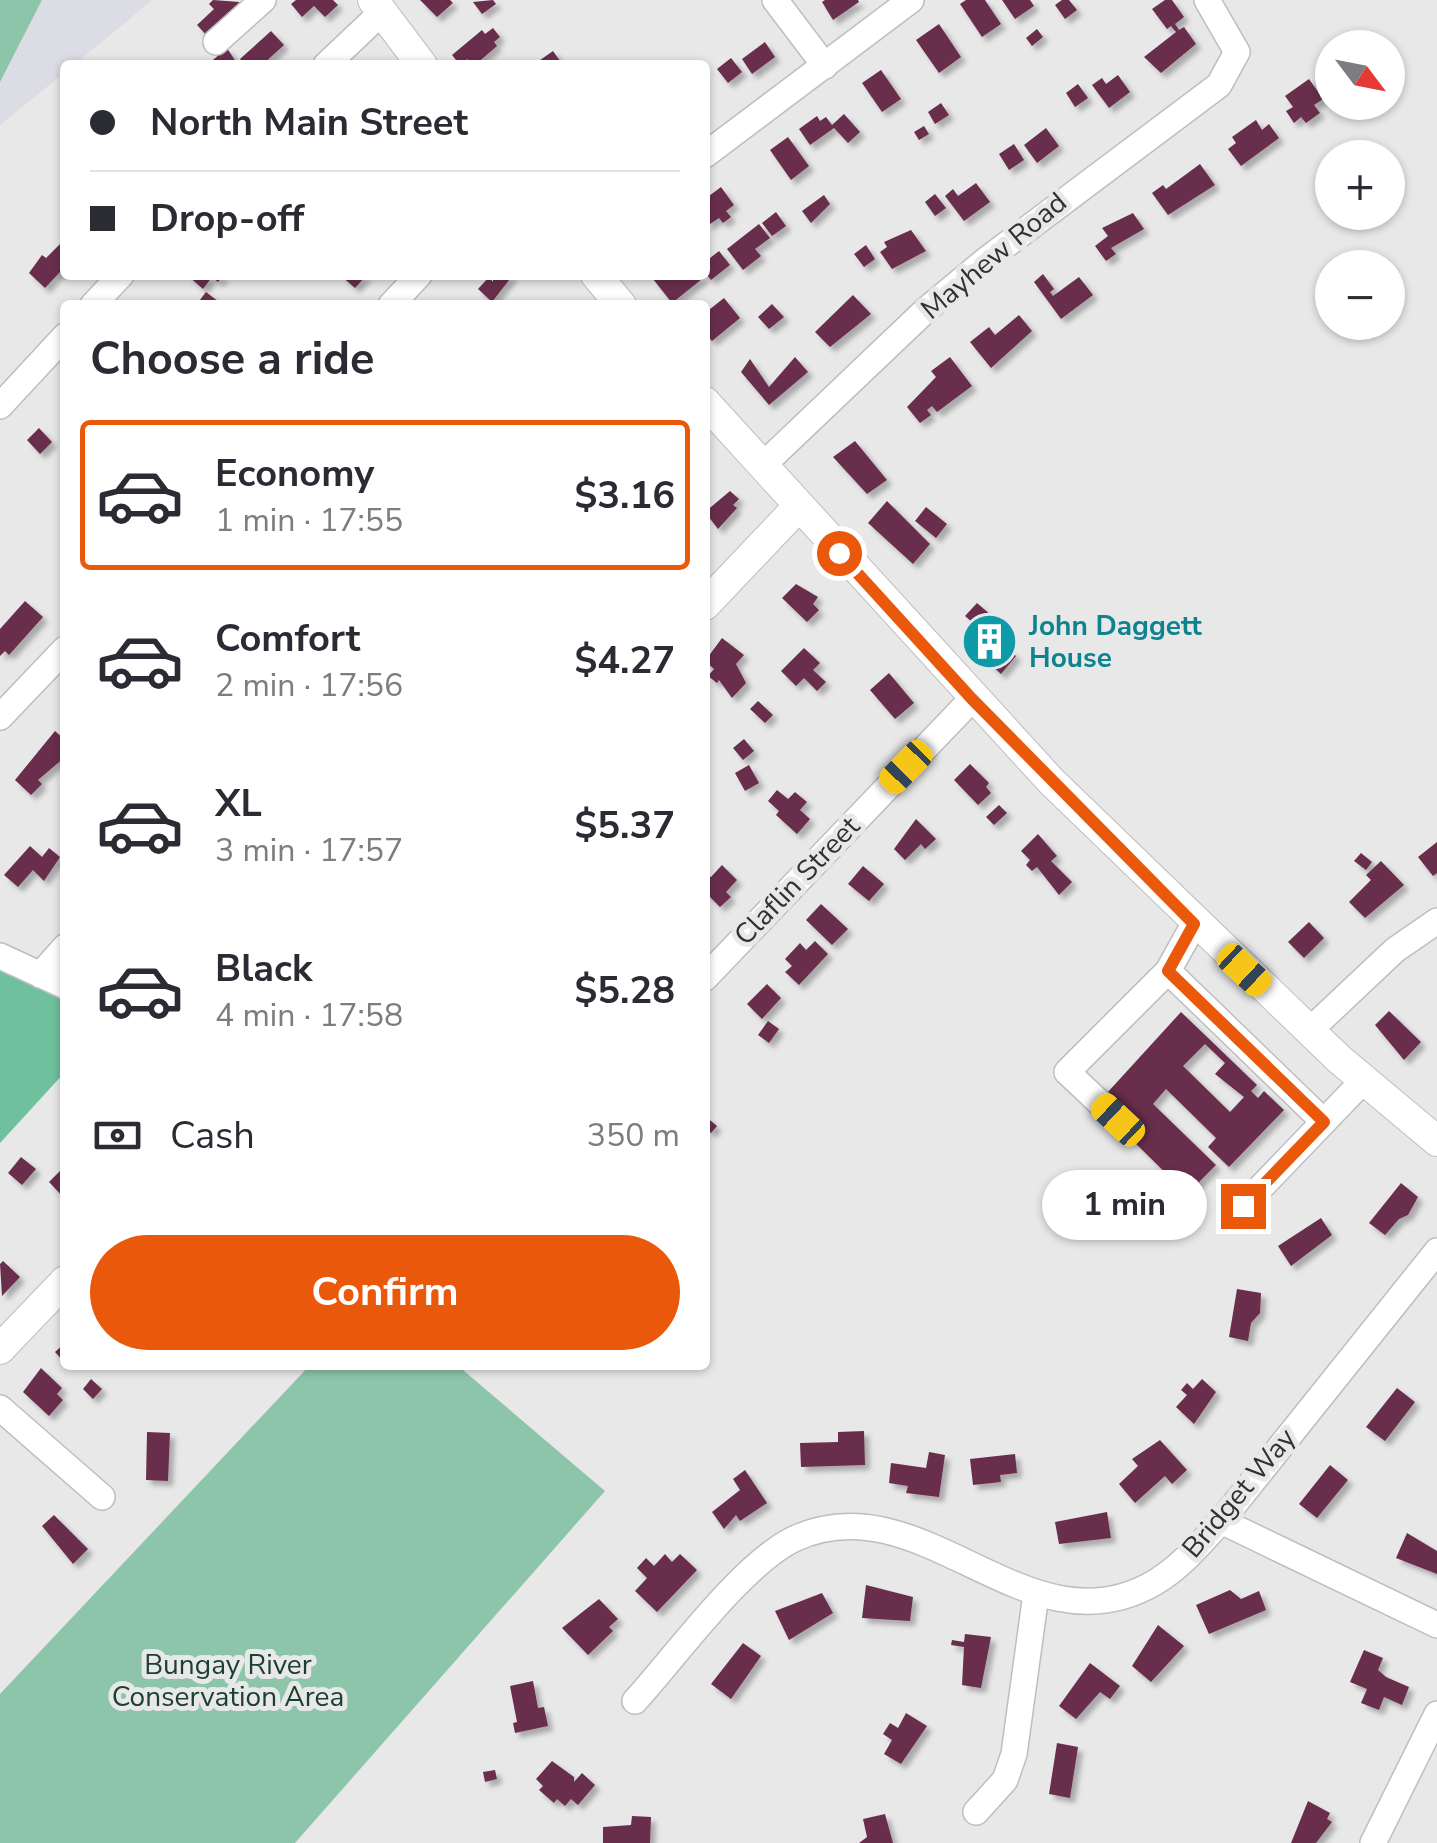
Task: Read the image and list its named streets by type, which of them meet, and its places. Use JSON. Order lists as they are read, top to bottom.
{
  "streets": {
    "street": ["Mayhew Road", "Claflin Street", "Bridget Way"]
  },
  "parks": ["Bungay River Conservation Area"],
  "places": {
    "building": ["John Daggett House"]
  },
  "north": "bottom right",
  "page": {
    "map_buttons": ["+", "−"],
    "banner": ["North Main Street", "Drop-off"],
    "heading": "Choose a ride",
    "list": [
      {
        "name": "Economy",
        "note": "1 min · 17:55",
        "value": "$3.16"
      },
      {
        "name": "Comfort",
        "note": "2 min · 17:56",
        "value": "$4.27"
      },
      {
        "name": "XL",
        "note": "3 min · 17:57",
        "value": "$5.37"
      },
      {
        "name": "Black",
        "note": "4 min · 17:58",
        "value": "$5.28"
      }
    ],
    "pay": ["Cash", "350 m"],
    "bubble": "1 min",
    "buttons": "Confirm"
  }
}
